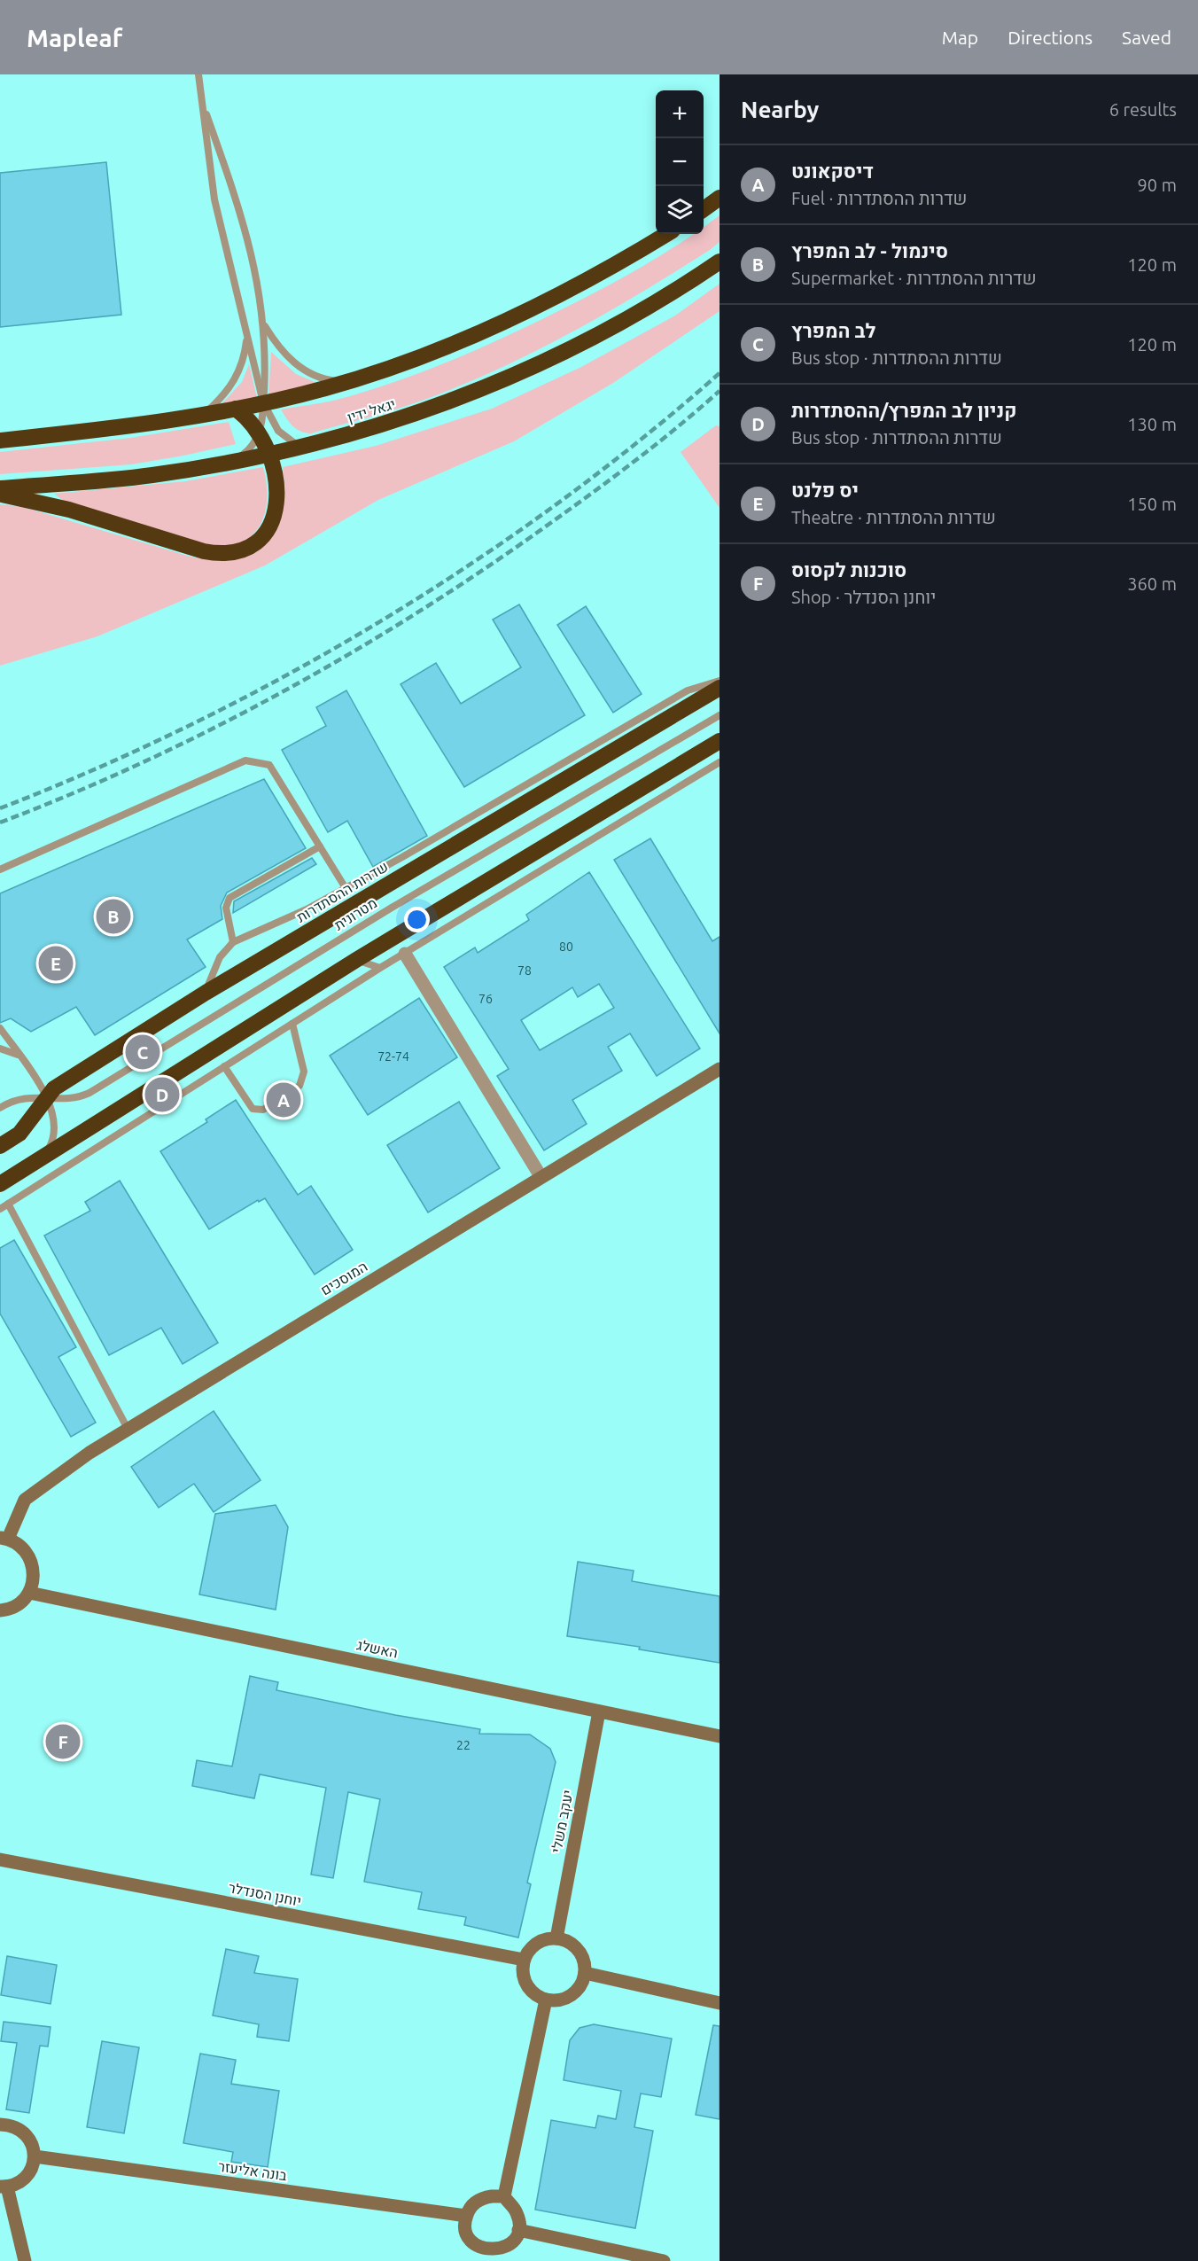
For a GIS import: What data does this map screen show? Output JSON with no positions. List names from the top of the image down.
{
  "streets": {
    "highway": ["יגאל ידין", "שדרות ההסתדרות"],
    "street": [
      "המוסכים",
      "האשלג",
      "יעקב משלי",
      "יוחנן הסנדלר",
      "בונה אליעזר"
    ],
    "lane": ["מטרונית"]
  },
  "crossings": [
    ["שדרות ההסתדרות", "מטרונית"],
    ["האשלג", "יעקב משלי"],
    ["יעקב משלי", "יוחנן הסנדלר"]
  ],
  "house_numbers": [
    "80",
    "78",
    "76",
    "72-74",
    "22"
  ],
  "page": {
    "header": "Mapleaf",
    "nav": ["Map", "Directions", "Saved"],
    "heading": ["Nearby", "6 results"],
    "map_buttons": ["+", "−"],
    "list": [
      {
        "mark": "A",
        "name": "דיסקאונט",
        "note": "Fuel · שדרות ההסתדרות",
        "value": "90 m"
      },
      {
        "mark": "B",
        "name": "סינמול - לב המפרץ",
        "note": "Supermarket · שדרות ההסתדרות",
        "value": "120 m"
      },
      {
        "mark": "C",
        "name": "לב המפרץ",
        "note": "Bus stop · שדרות ההסתדרות",
        "value": "120 m"
      },
      {
        "mark": "D",
        "name": "קניון לב המפרץ/ההסתדרות",
        "note": "Bus stop · שדרות ההסתדרות",
        "value": "130 m"
      },
      {
        "mark": "E",
        "name": "יס פלנט",
        "note": "Theatre · שדרות ההסתדרות",
        "value": "150 m"
      },
      {
        "mark": "F",
        "name": "סוכנות לקסוס",
        "note": "Shop · יוחנן הסנדלר",
        "value": "360 m"
      }
    ],
    "pins": [
      "B",
      "E",
      "C",
      "D",
      "A",
      "F"
    ]
  }
}
